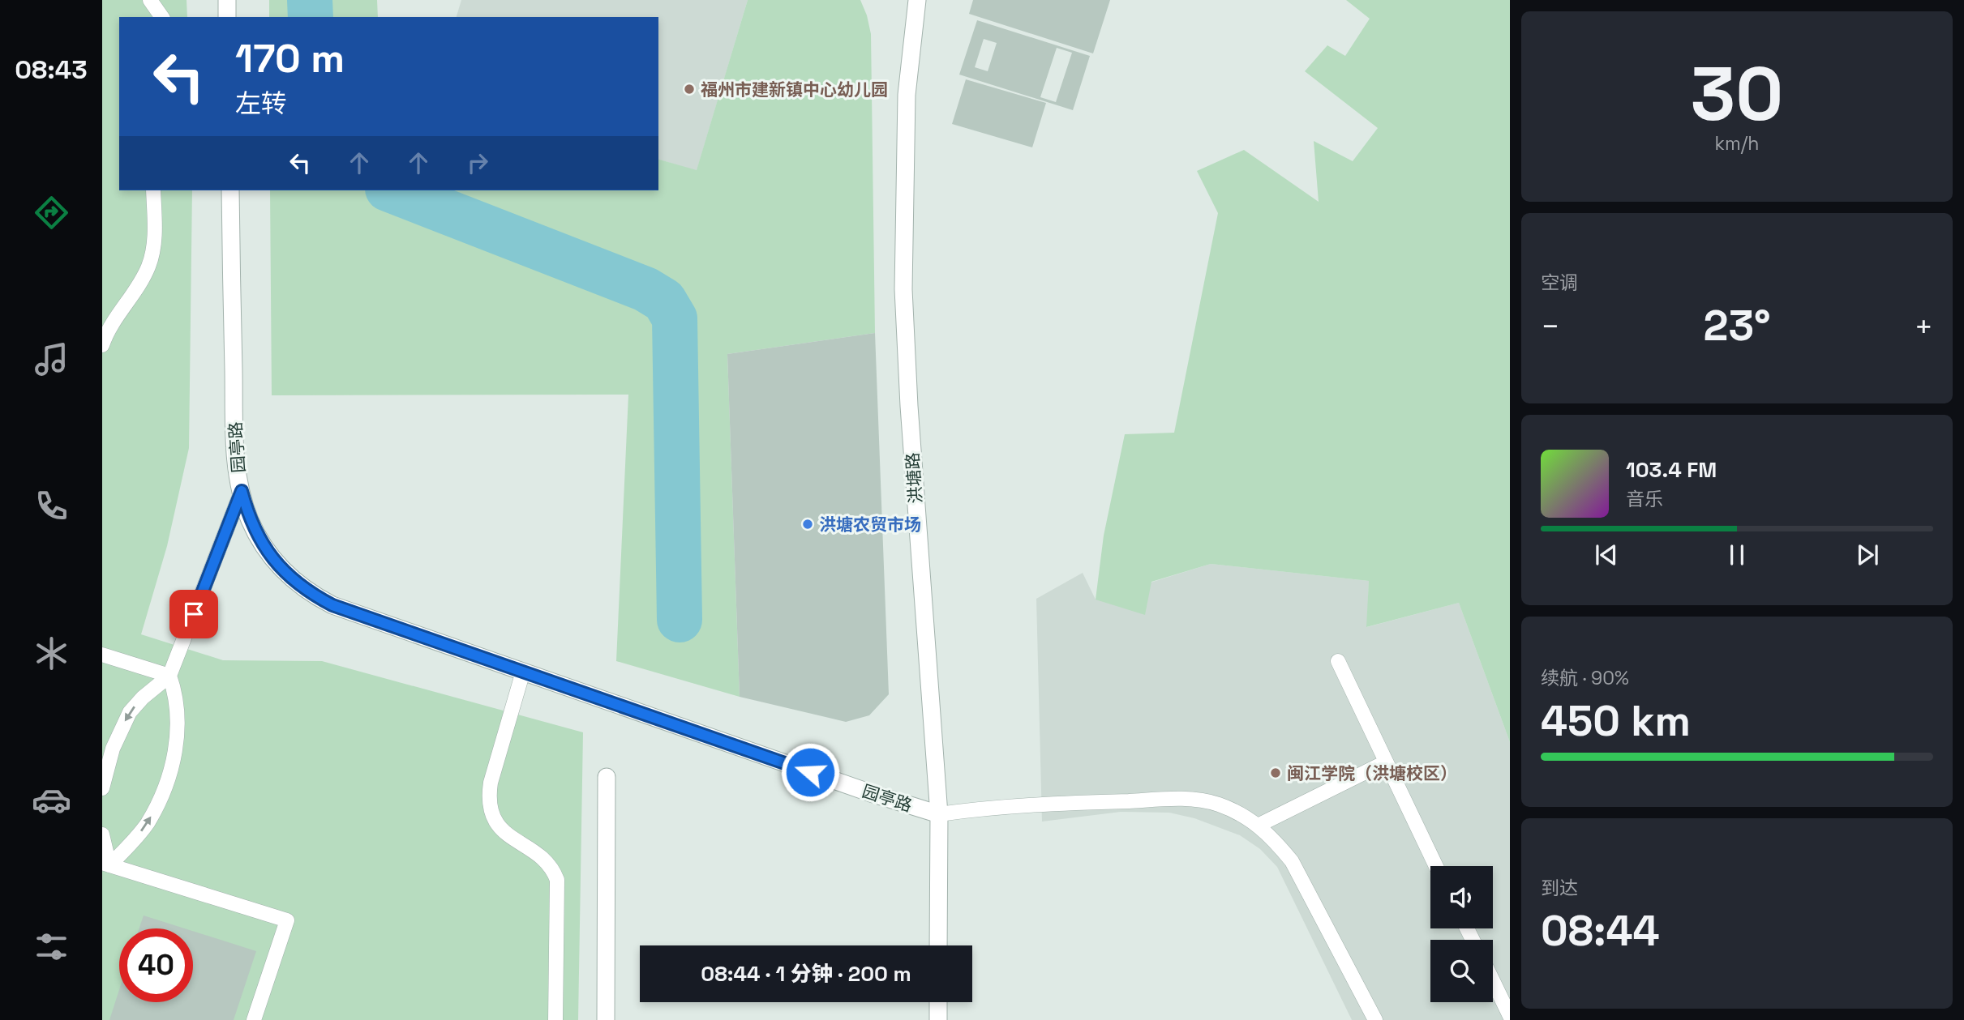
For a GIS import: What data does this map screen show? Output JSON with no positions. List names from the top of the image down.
{
  "streets": {
    "street": ["园亭路", "洪塘路"]
  },
  "crossings": [
    ["园亭路", "洪塘路"]
  ],
  "places": ["福州市建新镇中心幼儿园", "洪塘农贸市场", "闽江学院（洪塘校区）"],
  "page": {
    "tabs": "08:43",
    "tile": [
      ["30", "km/h"],
      "空调",
      ["续航 · 90%", "450 km"],
      ["到达", "08:44"]
    ],
    "turn": ["170 m", "左转"],
    "heat": ["−", "23°", "+"],
    "song": ["103.4 FM", "音乐"],
    "limit": "40",
    "trip": "08:44 · 1 分钟 · 200 m"
  }
}
